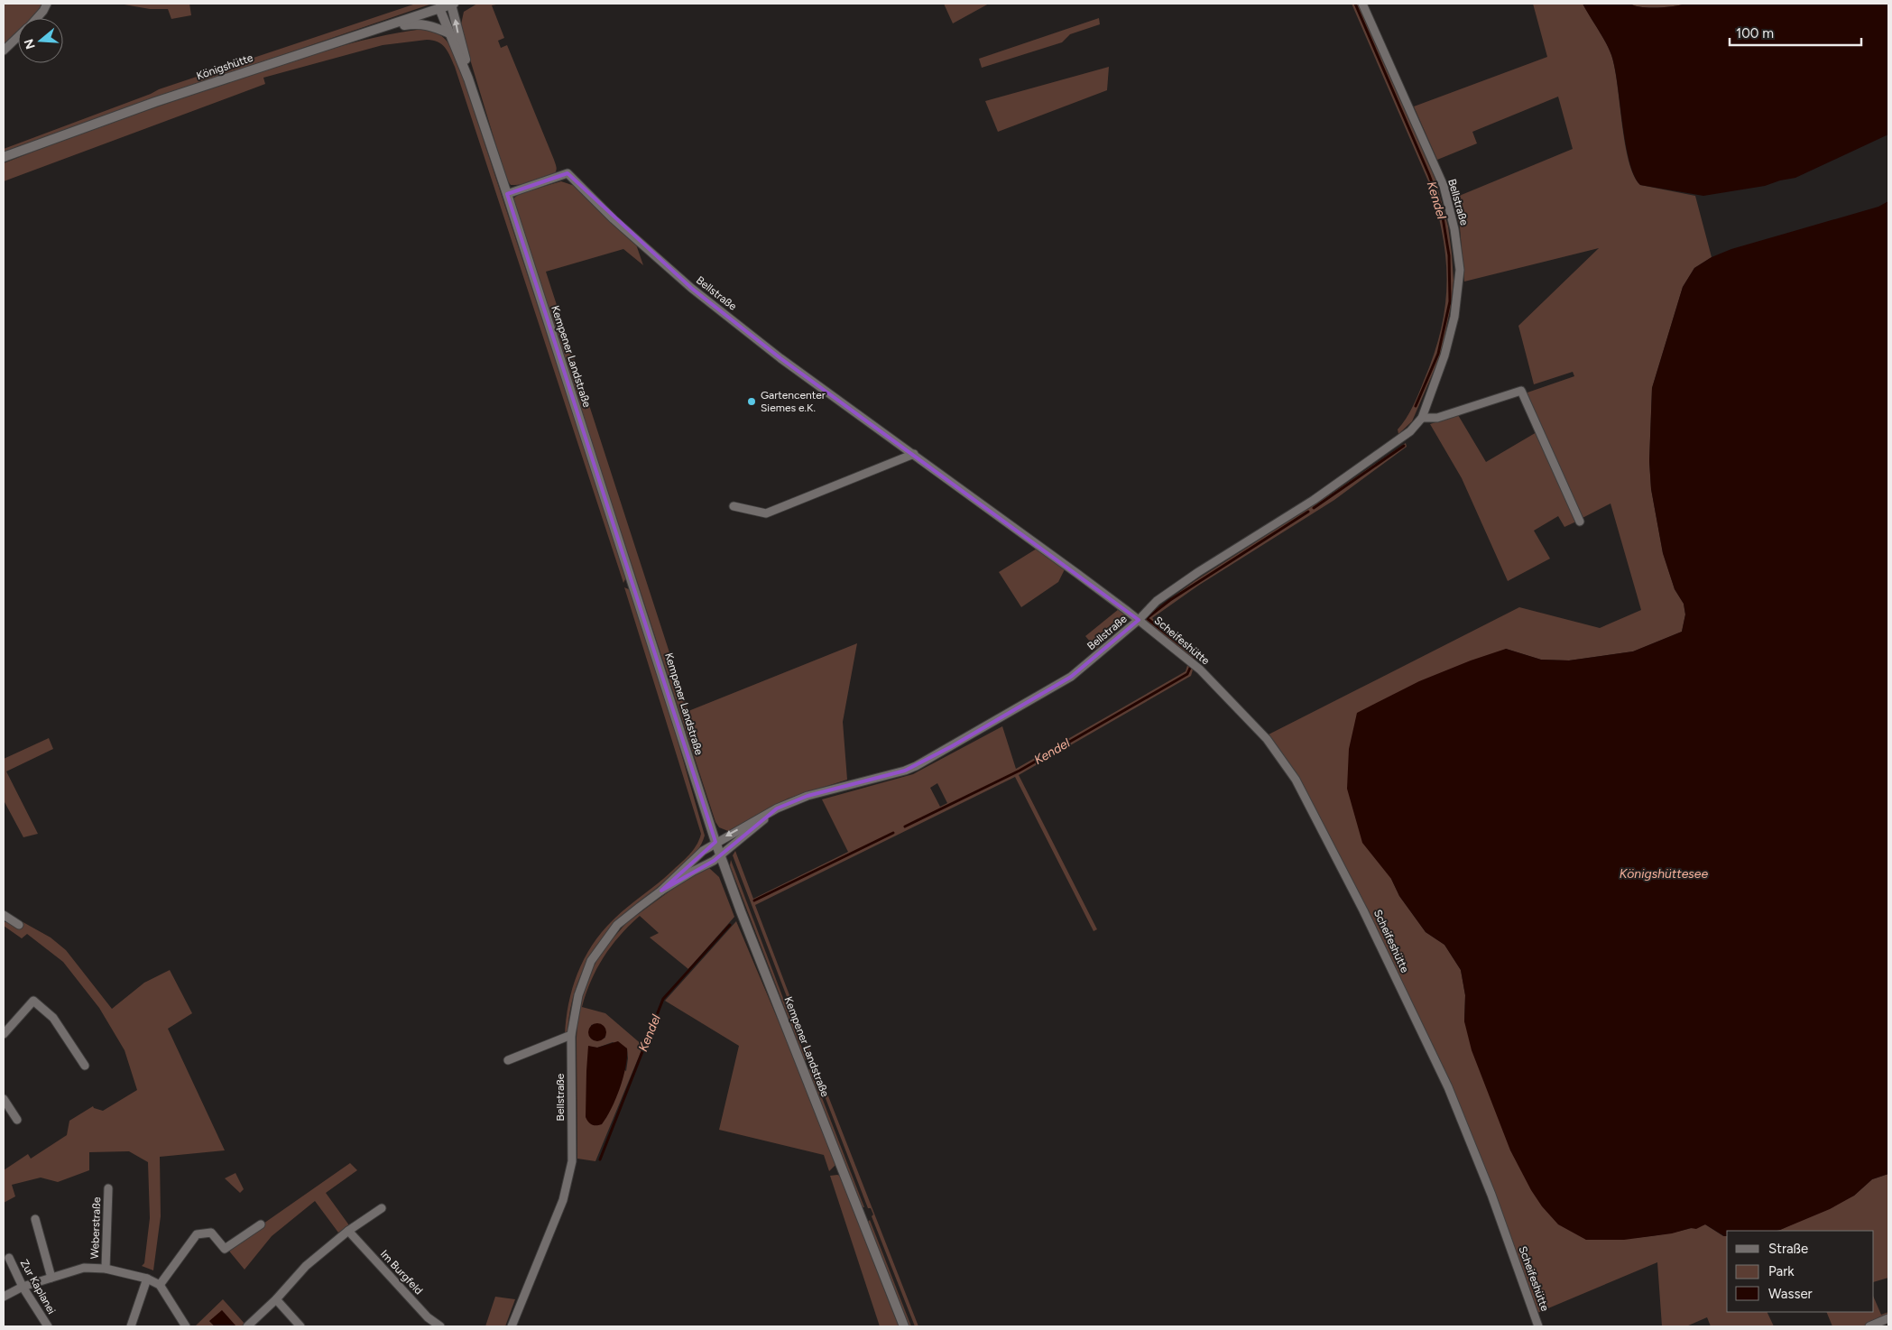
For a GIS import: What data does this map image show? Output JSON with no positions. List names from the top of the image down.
{
  "streets": {
    "street": [
      "Königshütte",
      "Bellstraße",
      "Kempener Landstraße",
      "Scheifeshütte",
      "Weberstraße",
      "Im Burgfeld",
      "Zur Kaplanei"
    ]
  },
  "crossings": [
    ["Königshütte", "Kempener Landstraße"],
    ["Bellstraße", "Kempener Landstraße"],
    ["Bellstraße", "Scheifeshütte"],
    ["Weberstraße", "Zur Kaplanei"]
  ],
  "water": ["Kendel", "Königshüttesee"],
  "places": ["Gartencenter Siemes e.K."],
  "legend": ["Straße", "Park", "Wasser"],
  "scale_bar": "100 m",
  "north": "left"
}
